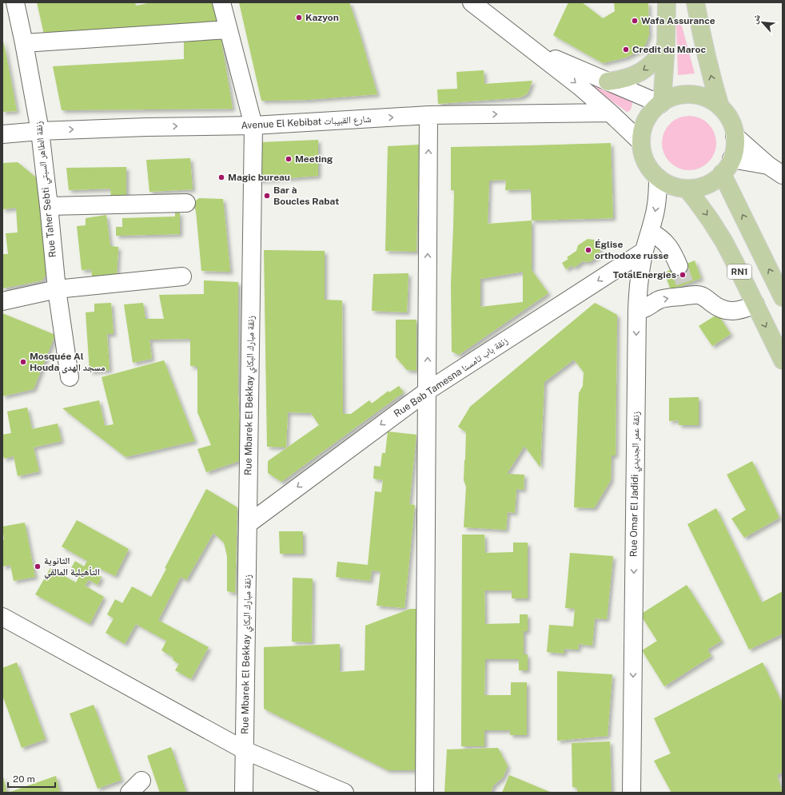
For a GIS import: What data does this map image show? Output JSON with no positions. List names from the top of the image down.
{
  "streets": {
    "main road": ["RN1"],
    "street": [
      "Avenue El Kebibat شارع القبيبات",
      "Rue Taher Sebti زنقة الطاهر السبتي",
      "Rue Bab Tamesna زنقة باب تامسنا",
      "Rue Mbarek El Bekkay زنقة مبارك البكاي",
      "Rue Omar El Jadidi زنقة عمر الجديدي"
    ]
  },
  "crossings": [
    ["Avenue El Kebibat شارع القبيبات", "Rue Taher Sebti زنقة الطاهر السبتي"],
    ["Avenue El Kebibat شارع القبيبات", "Rue Mbarek El Bekkay زنقة مبارك البكاي"],
    ["RN1", "Rue Omar El Jadidi زنقة عمر الجديدي"],
    ["Rue Bab Tamesna زنقة باب تامسنا", "Rue Mbarek El Bekkay زنقة مبارك البكاي"],
    ["Rue Bab Tamesna زنقة باب تامسنا", "Rue Omar El Jadidi زنقة عمر الجديدي"]
  ],
  "one_way": ["Rue Bab Tamesna زنقة باب تامسنا", "Rue Omar El Jadidi زنقة عمر الجديدي"],
  "places": [
    "Kazyon",
    "Wafa Assurance",
    "Credit du Maroc",
    "Meeting",
    "Magic bureau",
    "Bar à Boucles Rabat",
    "Église orthodoxe russe",
    "TotalEnergies",
    "Mosquée Al Houda مسجد الهدى",
    "الثانوية التأهيلية المالقي"
  ],
  "scale_bar": "20 m",
  "north": "top left"
}
